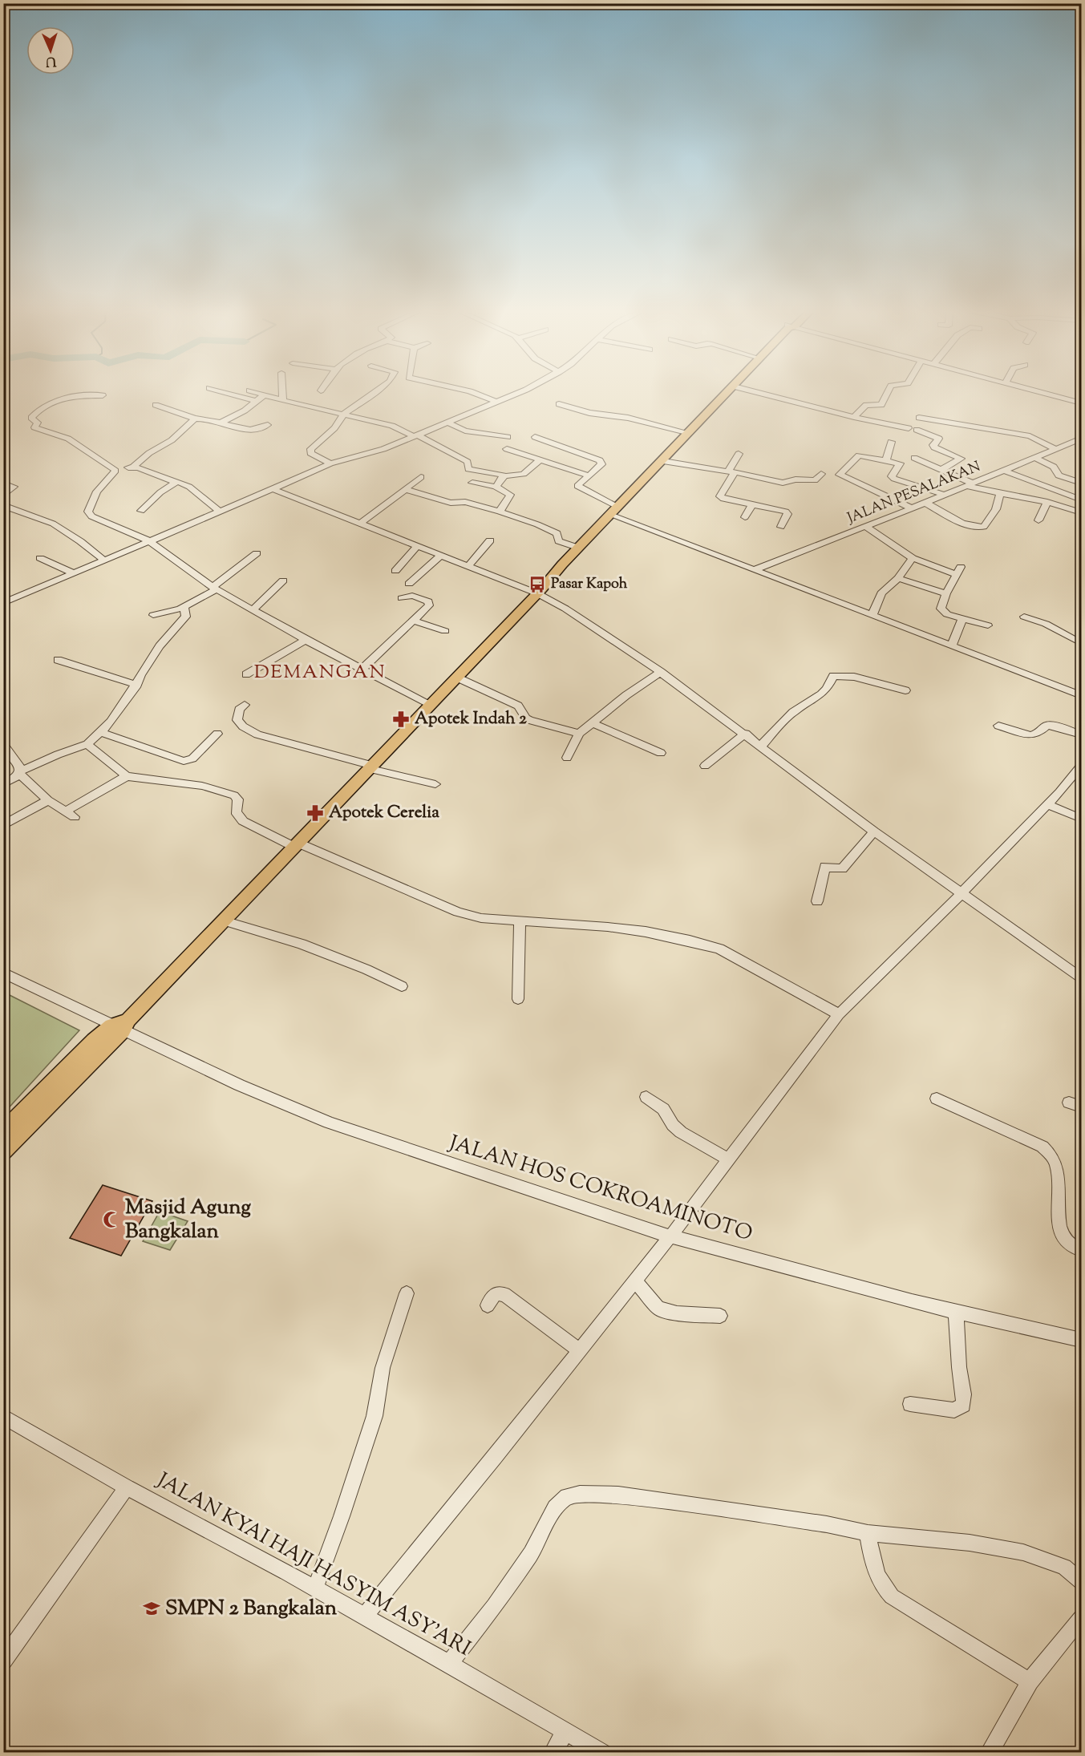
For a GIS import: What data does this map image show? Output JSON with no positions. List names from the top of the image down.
{
  "streets": {
    "street": ["JALAN PESALAKAN", "JALAN HOS COKROAMINOTO", "JALAN KYAI HAJI HASYIM ASY'ARI"]
  },
  "districts": ["DEMANGAN"],
  "places": {
    "bus stop": ["Pasar Kapoh"],
    "pharmacy": ["Apotek Indah 2", "Apotek Cerelia"],
    "mosque": ["Masjid Agung Bangkalan"],
    "school or university": ["SMPN 2 Bangkalan"]
  },
  "north": "bottom"
}
